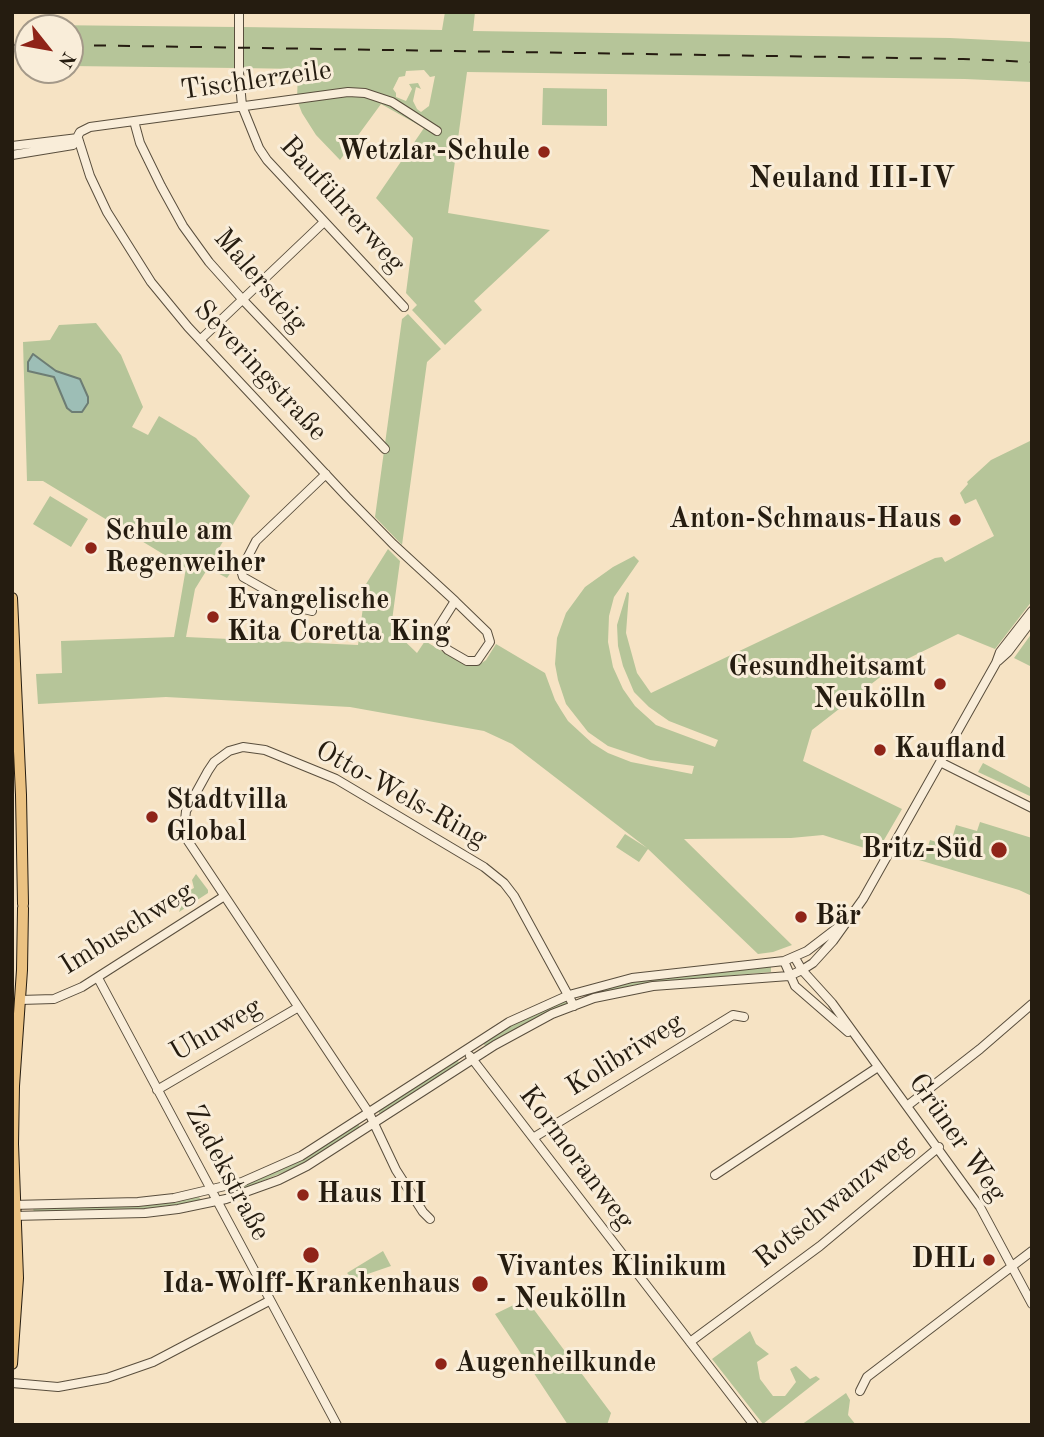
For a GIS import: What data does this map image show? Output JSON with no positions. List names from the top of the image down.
{
  "streets": {
    "street": [
      "Tischlerzeile",
      "Bauführerweg",
      "Malersteig",
      "Severingstraße",
      "Otto-Wels-Ring",
      "Imbuschweg",
      "Uhuweg",
      "Kolibriweg",
      "Grüner Weg",
      "Kormoranweg",
      "Zadekstraße",
      "Rotschwanzweg"
    ]
  },
  "crossings": [
    ["Tischlerzeile", "Bauführerweg"],
    ["Tischlerzeile", "Malersteig"],
    ["Tischlerzeile", "Severingstraße"],
    ["Otto-Wels-Ring", "Imbuschweg"],
    ["Otto-Wels-Ring", "Uhuweg"],
    ["Imbuschweg", "Zadekstraße"],
    ["Uhuweg", "Zadekstraße"],
    ["Kolibriweg", "Kormoranweg"],
    ["Grüner Weg", "Rotschwanzweg"],
    ["Kormoranweg", "Rotschwanzweg"]
  ],
  "districts": ["Neuland III-IV"],
  "places": [
    "Wetzlar-Schule",
    "Anton-Schmaus-Haus",
    "Schule am Regenweiher",
    "Evangelische Kita Coretta King",
    "Gesundheitsamt Neukölln",
    "Kaufland",
    "Stadtvilla Global",
    "Britz-Süd",
    "Bär",
    "Haus III",
    "Ida-Wolff-Krankenhaus",
    "DHL",
    "Vivantes Klinikum - Neukölln",
    "Augenheilkunde"
  ],
  "north": "bottom right"
}
